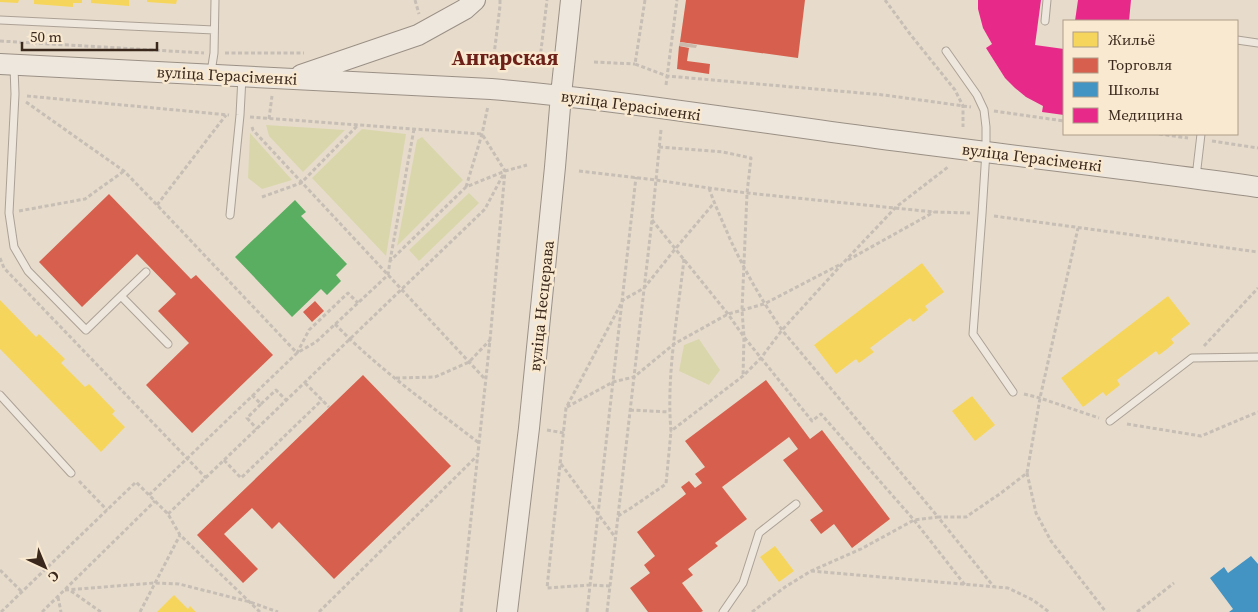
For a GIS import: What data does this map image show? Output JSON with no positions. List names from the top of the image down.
{
  "streets": {
    "street": ["вуліца Герасіменкі", "вуліца Несцерава"]
  },
  "crossings": [
    ["вуліца Герасіменкі", "вуліца Несцерава"]
  ],
  "districts": ["Ангарская"],
  "legend": [
    "Жильё",
    "Торговля",
    "Школы",
    "Медицина"
  ],
  "scale_bar": "50 m",
  "north": "bottom right"
}
